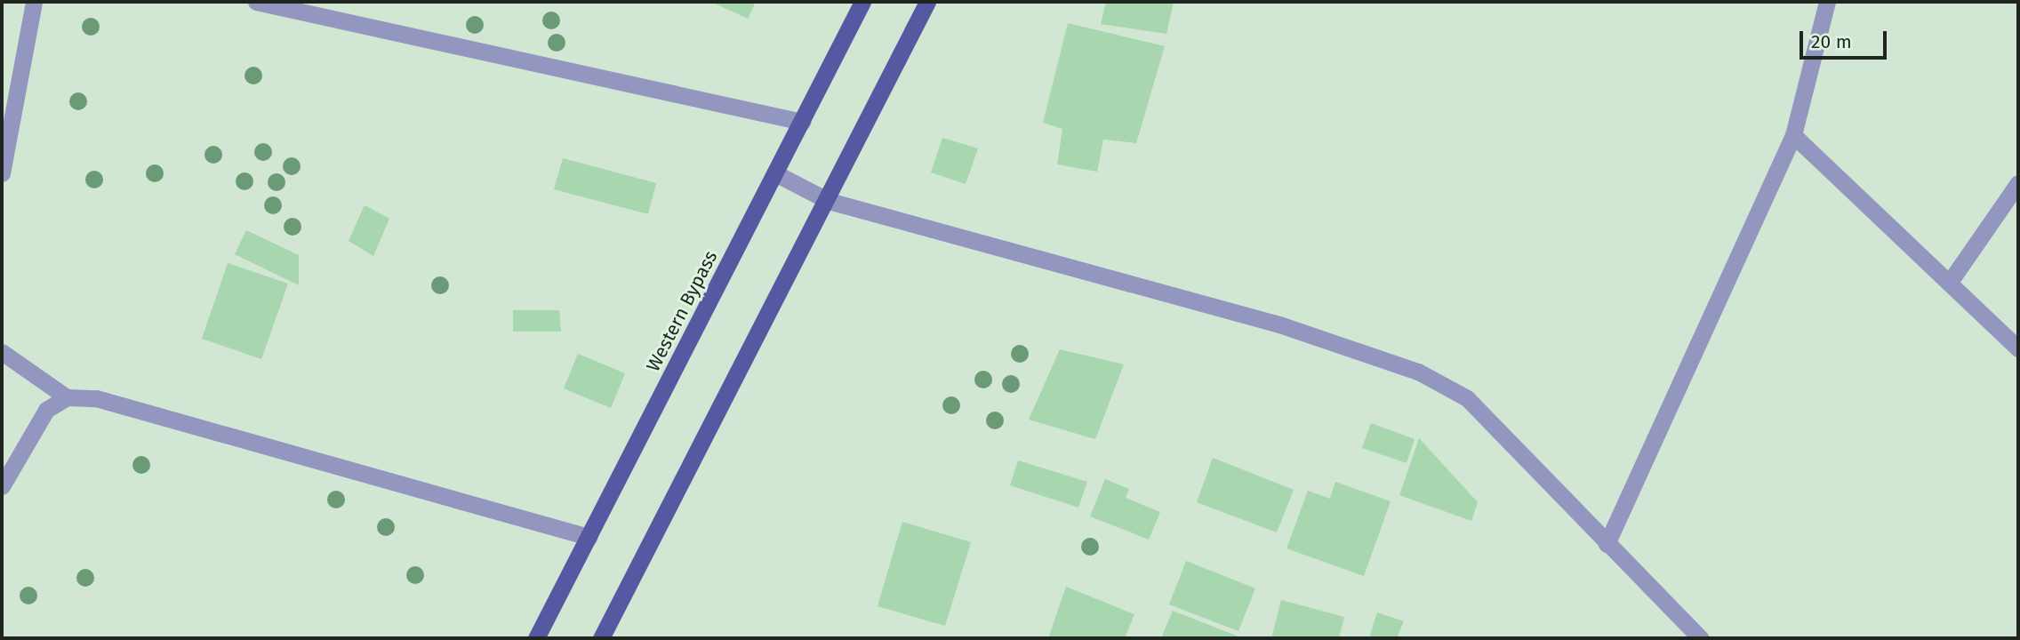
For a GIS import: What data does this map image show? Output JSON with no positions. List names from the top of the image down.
{
  "streets": {
    "main road": ["Western Bypass"]
  },
  "scale_bar": "20 m"
}
